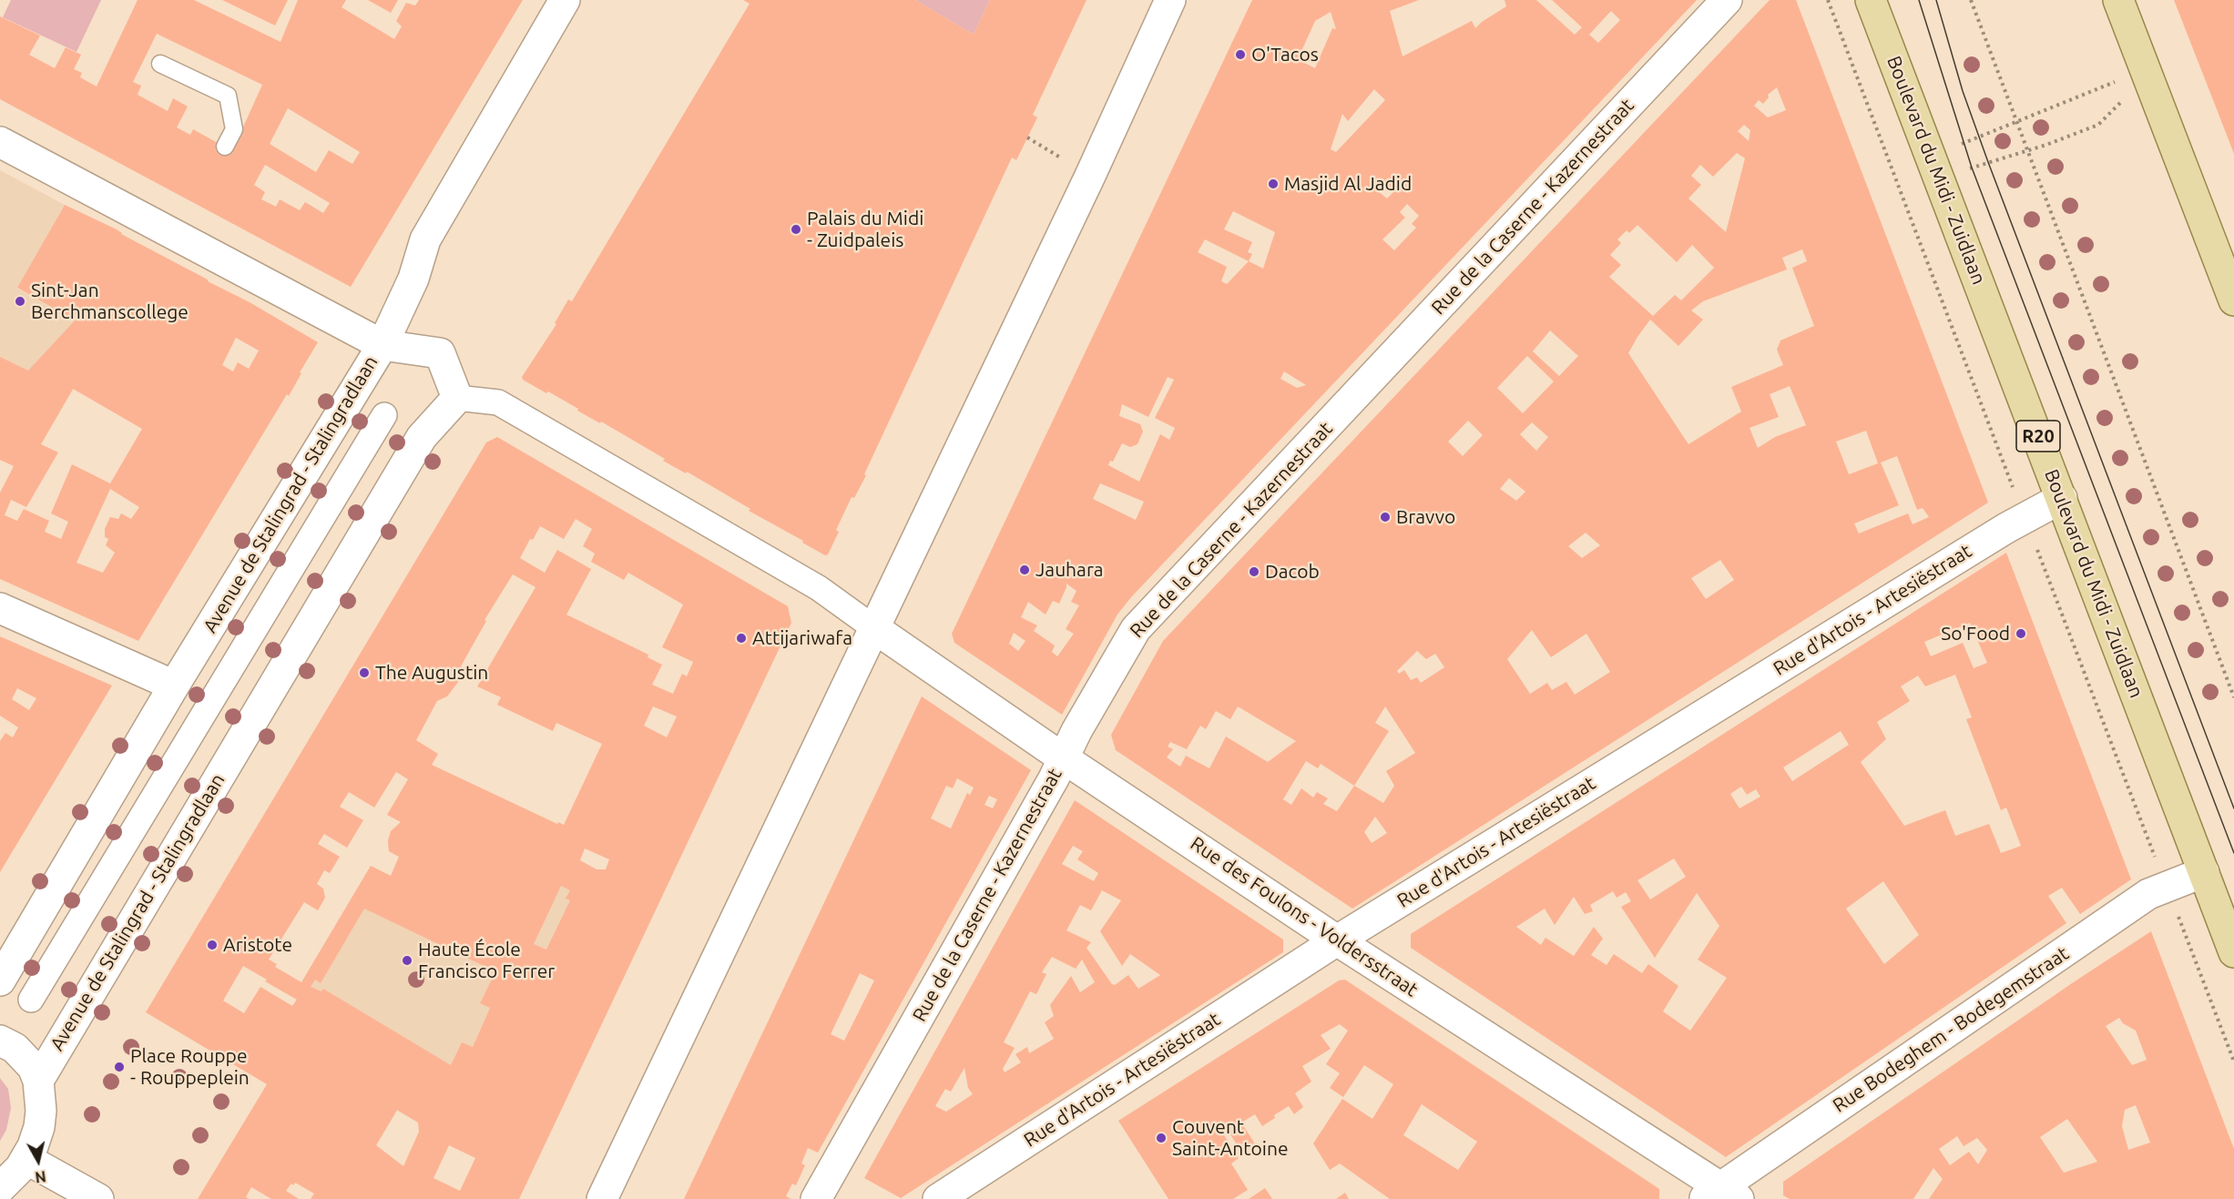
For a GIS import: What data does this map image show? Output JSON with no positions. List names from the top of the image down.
{
  "streets": {
    "main road": ["Boulevard du Midi - Zuidlaan", "R20"],
    "street": [
      "Rue de la Caserne - Kazernestraat",
      "Avenue de Stalingrad - Stalingradlaan",
      "Rue d'Artois - Artesiëstraat",
      "Rue des Foulons - Voldersstraat",
      "Rue Bodeghem - Bodegemstraat"
    ]
  },
  "crossings": [
    ["Boulevard du Midi - Zuidlaan", "Rue d'Artois - Artesiëstraat"],
    ["Boulevard du Midi - Zuidlaan", "Rue Bodeghem - Bodegemstraat"],
    ["Rue de la Caserne - Kazernestraat", "Rue des Foulons - Voldersstraat"],
    ["Rue d'Artois - Artesiëstraat", "Rue des Foulons - Voldersstraat"],
    ["Rue des Foulons - Voldersstraat", "Rue Bodeghem - Bodegemstraat"]
  ],
  "places": [
    "O'Tacos",
    "Masjid Al Jadid",
    "Palais du Midi - Zuidpaleis",
    "Sint-Jan Berchmanscollege",
    "Bravvo",
    "Jauhara",
    "Dacob",
    "So'Food",
    "Attijariwafa",
    "The Augustin",
    "Aristote",
    "Haute École Francisco Ferrer",
    "Place Rouppe - Rouppeplein",
    "Couvent Saint-Antoine"
  ],
  "north": "bottom"
}
